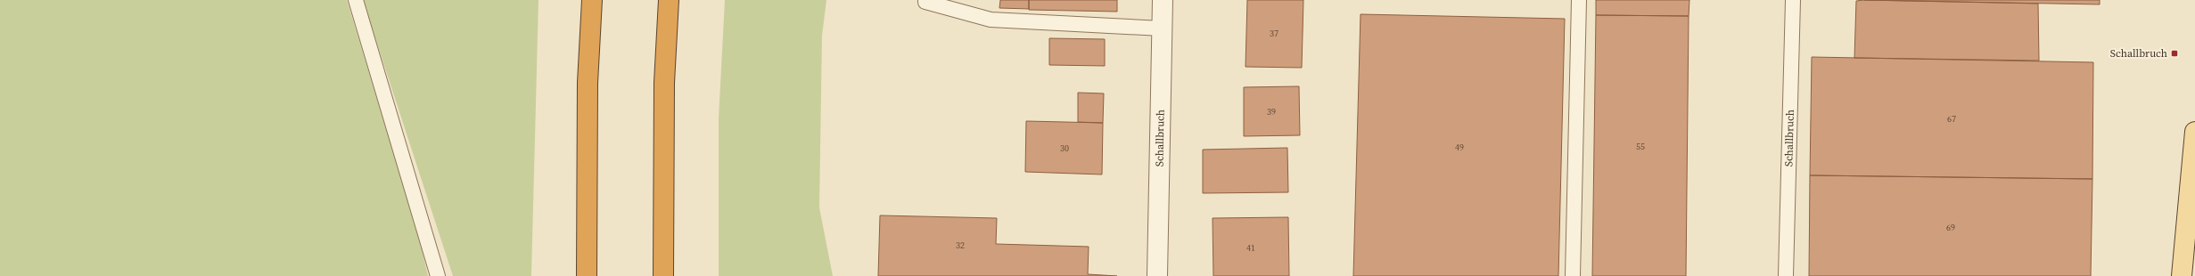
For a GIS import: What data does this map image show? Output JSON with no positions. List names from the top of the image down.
{
  "streets": {
    "street": ["Schallbruch"]
  },
  "places": {
    "transit": ["Schallbruch"]
  },
  "house_numbers": [
    "37",
    "39",
    "67",
    "55",
    "49",
    "30",
    "69",
    "32",
    "41"
  ]
}
